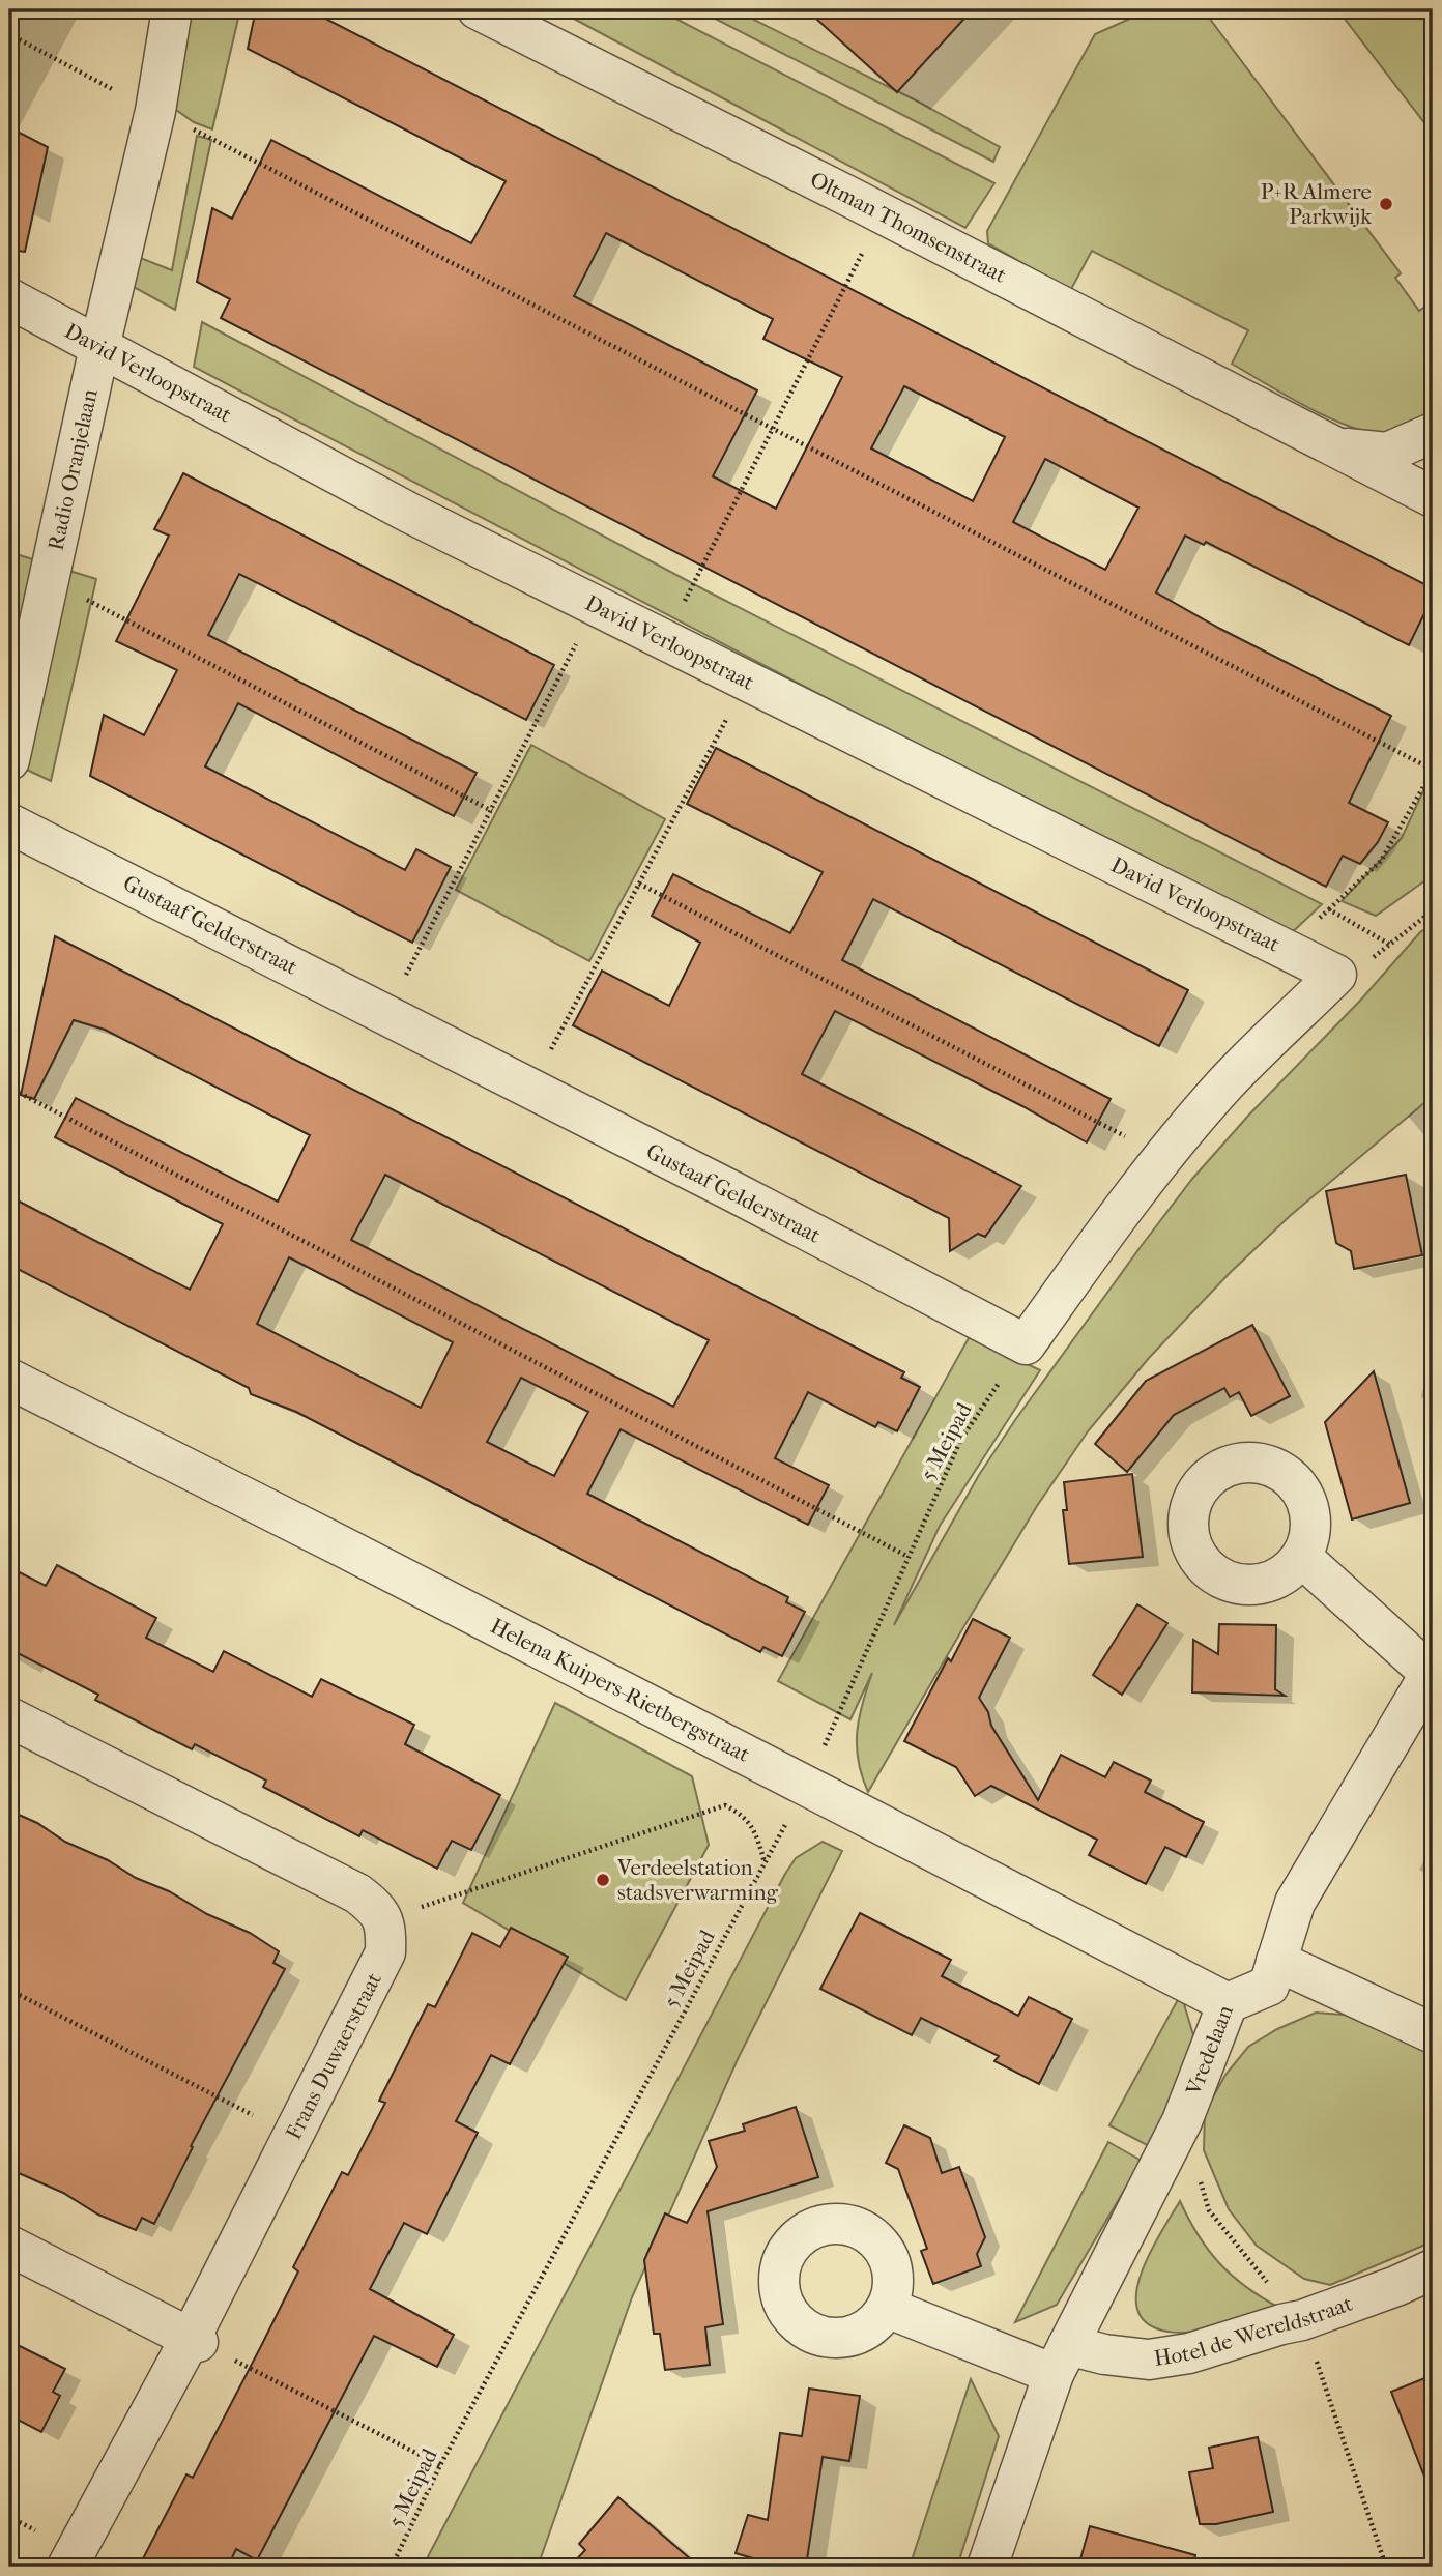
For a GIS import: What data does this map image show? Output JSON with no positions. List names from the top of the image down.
{
  "streets": {
    "street": [
      "Oltman Thomsenstraat",
      "David Verloopstraat",
      "Radio Oranjelaan",
      "Gustaaf Gelderstraat",
      "Helena Kuipers-Rietbergstraat",
      "Vredelaan",
      "Frans Duwaerstraat",
      "Hotel de Wereldstraat"
    ],
    "path": ["5 Meipad"]
  },
  "crossings": [
    ["David Verloopstraat", "Radio Oranjelaan"],
    ["Gustaaf Gelderstraat", "5 Meipad"],
    ["5 Meipad", "Helena Kuipers-Rietbergstraat"],
    ["Helena Kuipers-Rietbergstraat", "Vredelaan"],
    ["Vredelaan", "Hotel de Wereldstraat"]
  ],
  "places": ["P+R Almere Parkwijk", "Verdeelstation stadsverwarming"]
}
